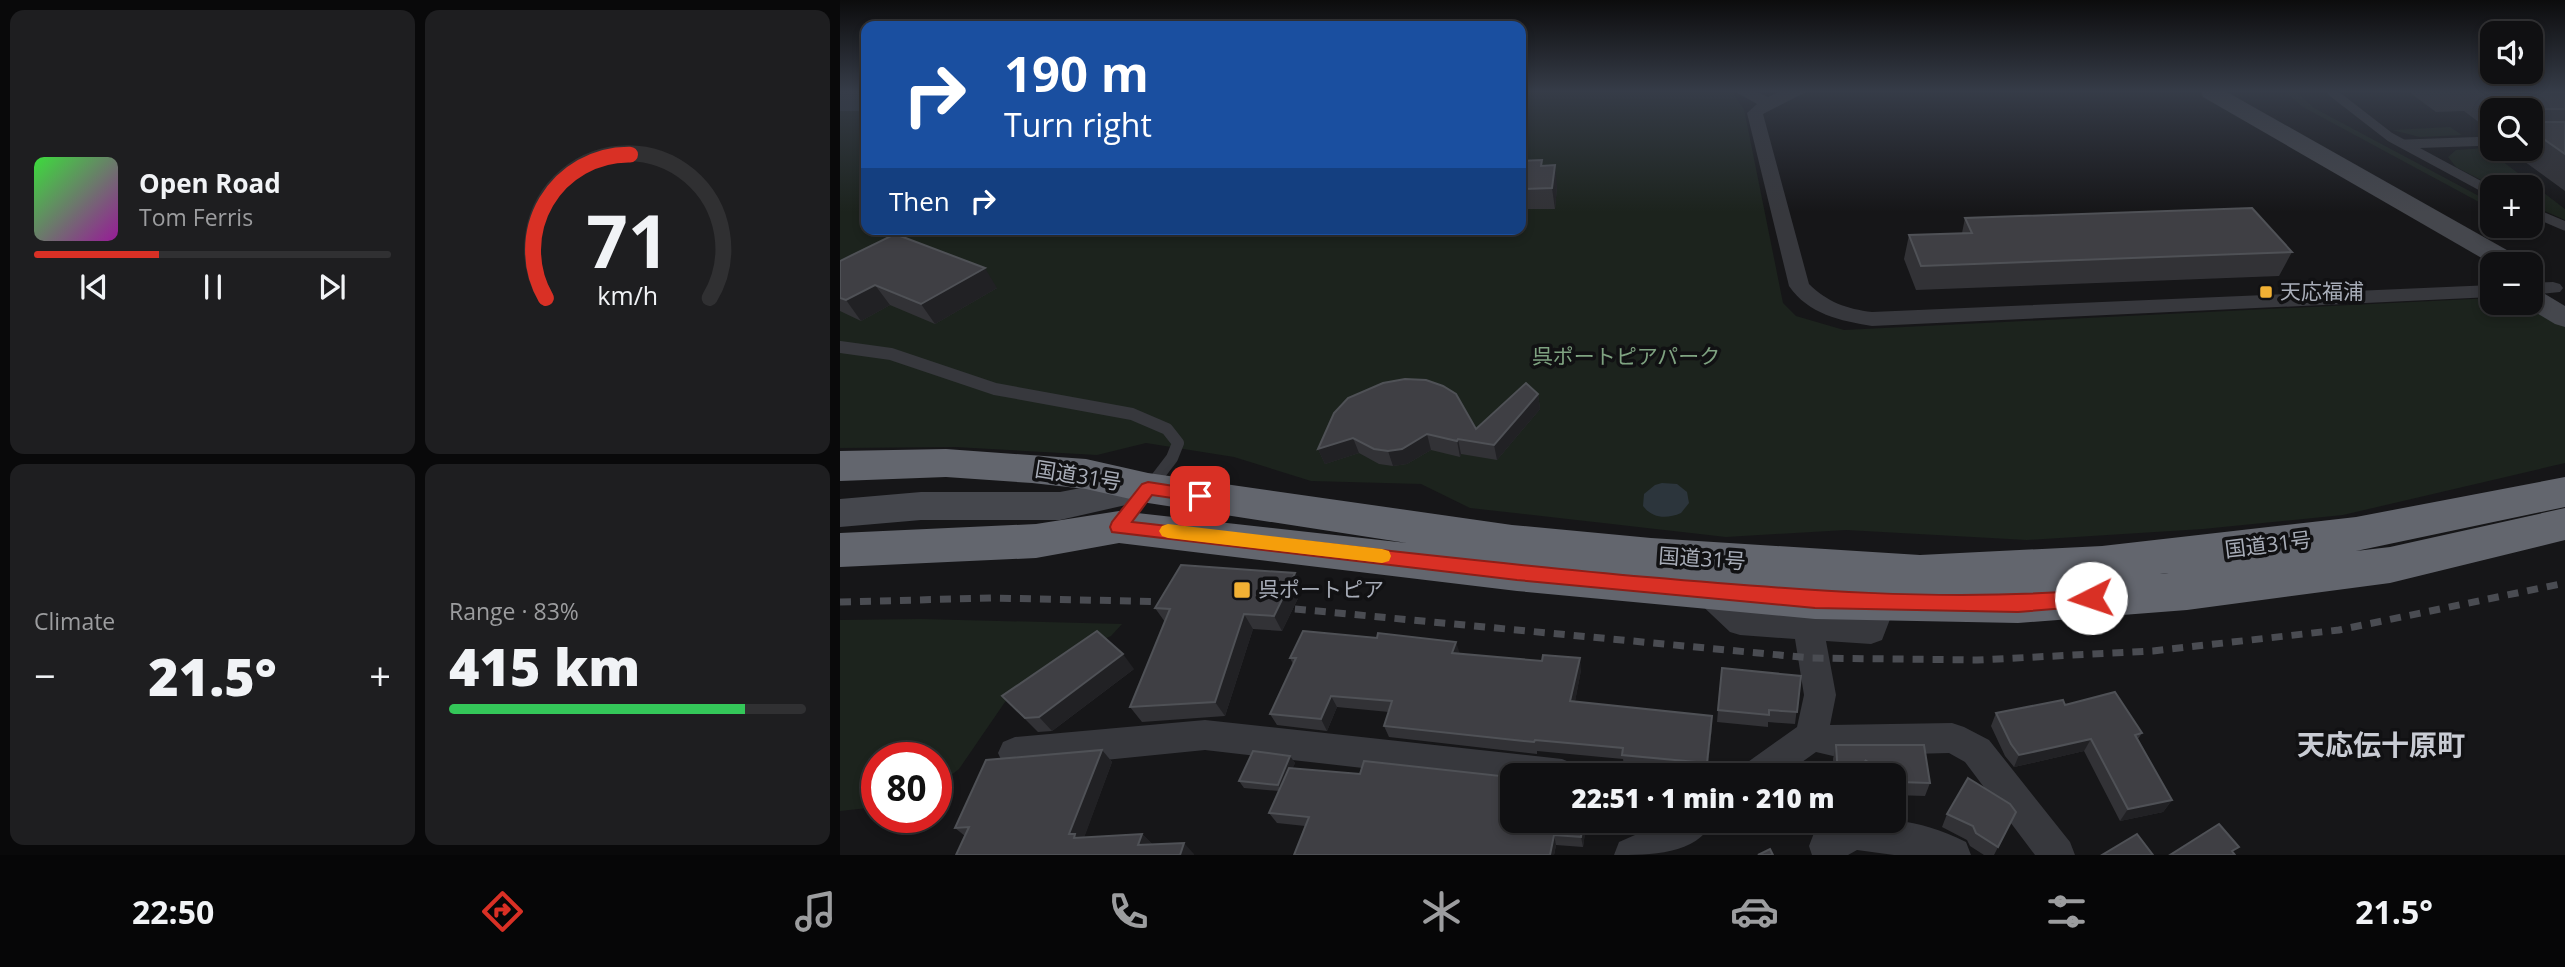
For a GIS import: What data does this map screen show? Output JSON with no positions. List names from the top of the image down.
{
  "streets": {
    "highway": ["国道31号"]
  },
  "districts": ["天応伝十原町"],
  "parks": ["呉ポートピアパーク"],
  "places": {
    "transit": ["天応福浦", "呉ポートピア"]
  },
  "page": {
    "map_buttons": ["+", "−"],
    "turn": ["190 m", "Turn right"],
    "song": ["Open Road", "Tom Ferris"],
    "then": "Then",
    "tile": [
      "Climate",
      ["Range · 83%", "415 km"]
    ],
    "heat": ["−", "21.5°", "+"],
    "limit": "80",
    "trip": "22:51 · 1 min · 210 m",
    "tabs": ["22:50", "21.5°"],
    "gauge": ["71", "km/h"]
  }
}
